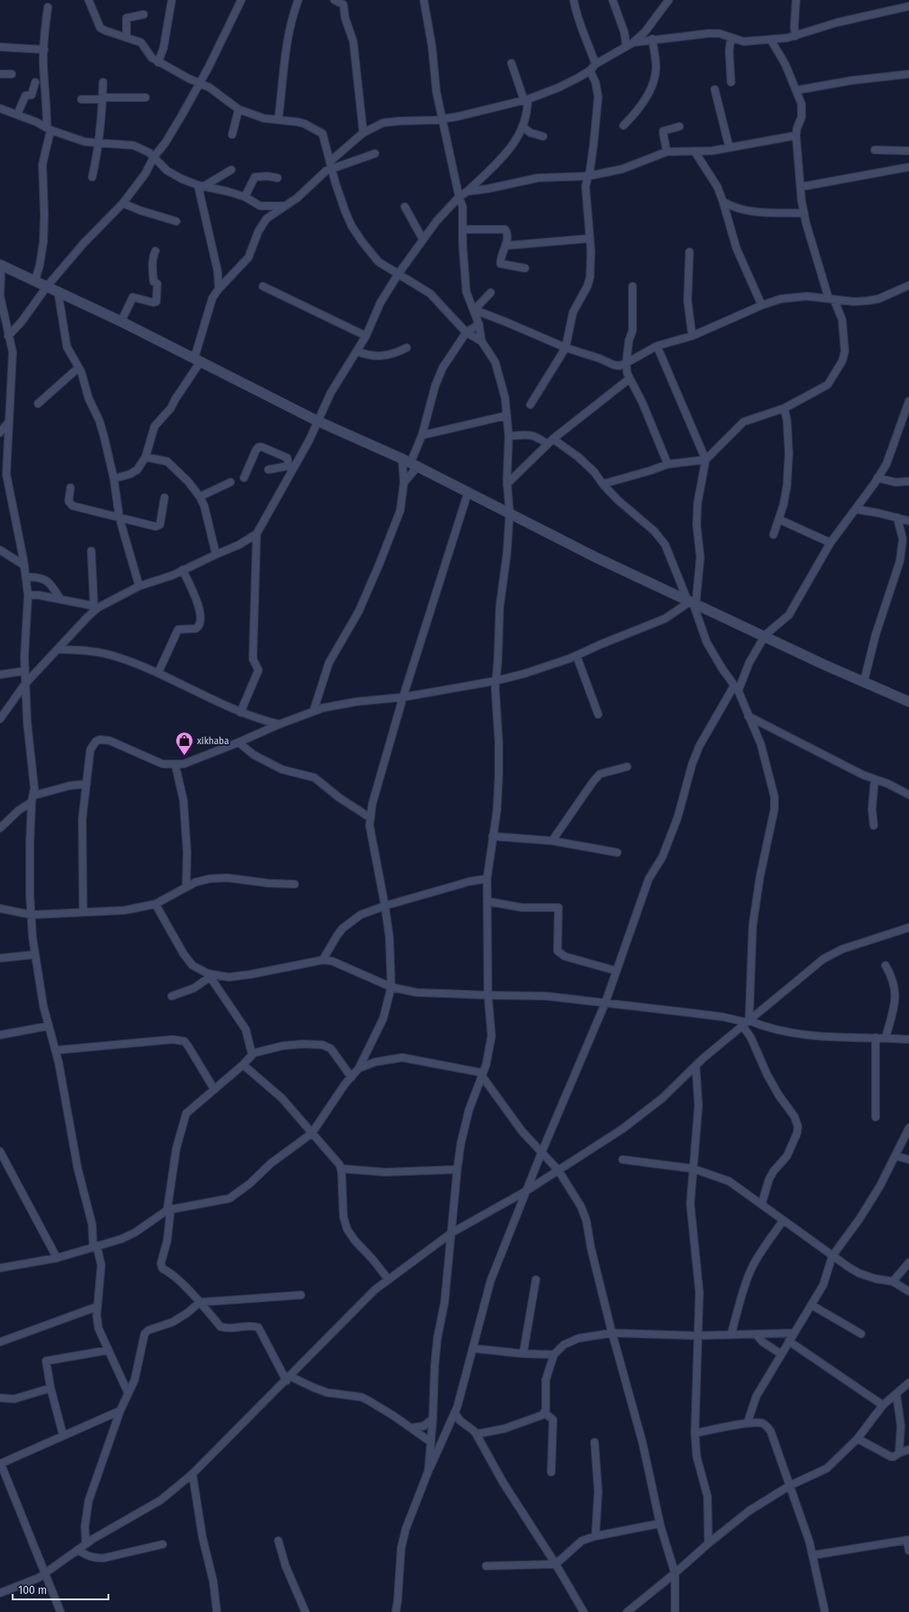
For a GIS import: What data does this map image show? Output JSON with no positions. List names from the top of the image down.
{
  "places": {
    "shop": ["xikhaba"]
  },
  "scale_bar": "100 m"
}
